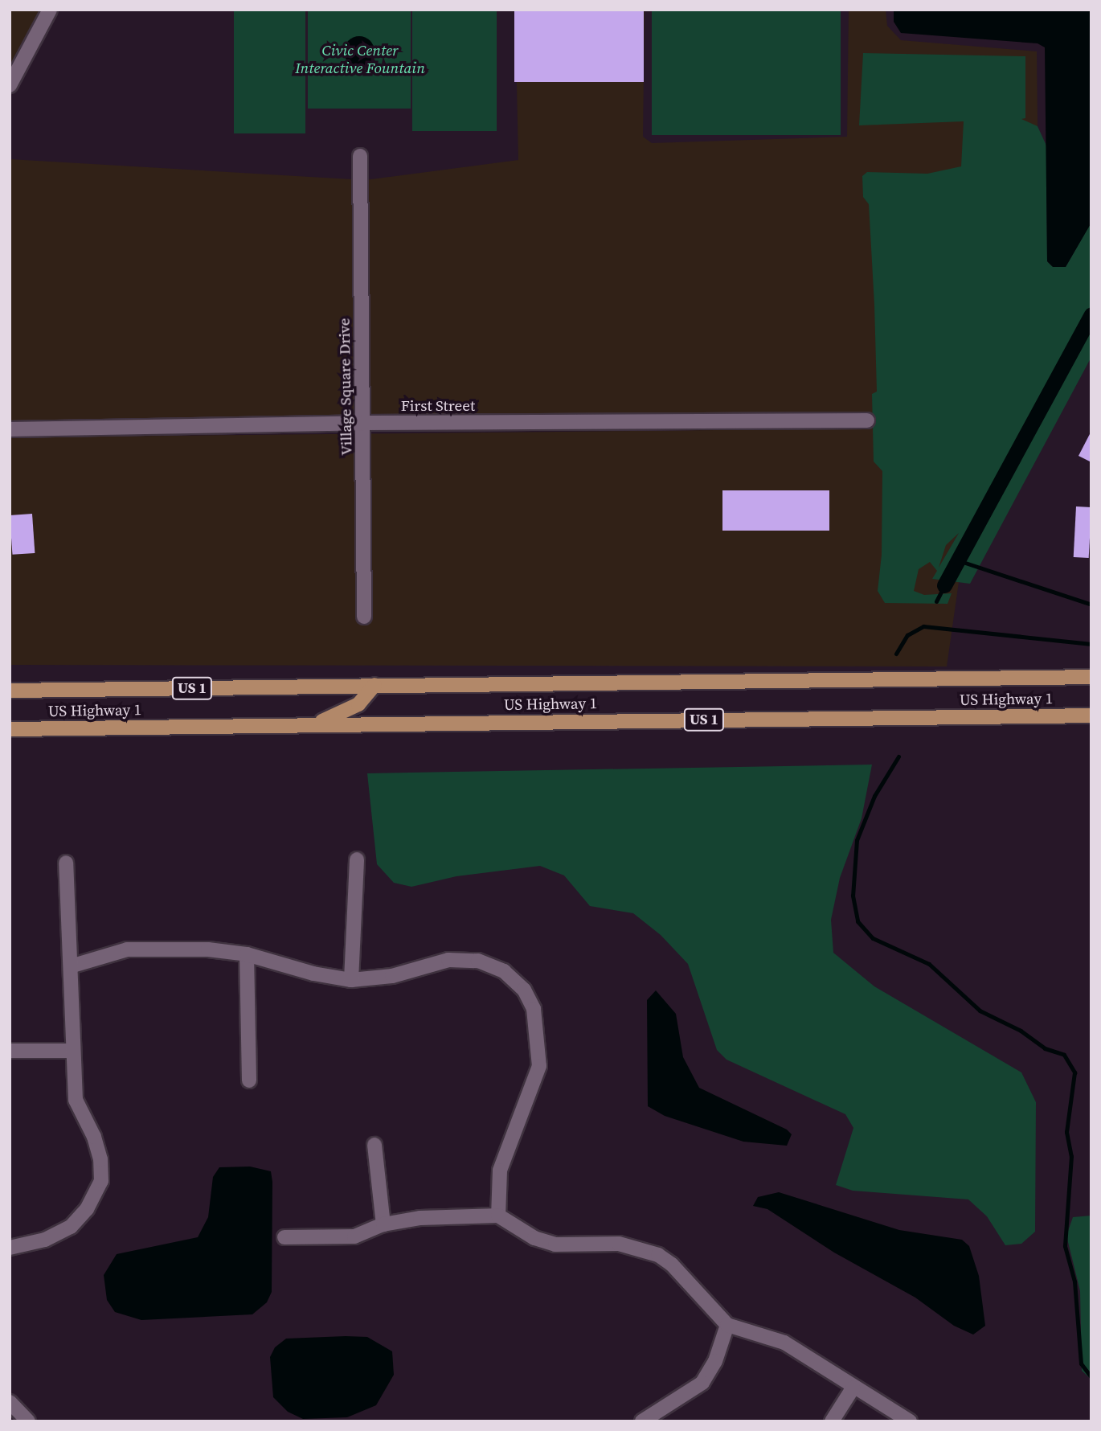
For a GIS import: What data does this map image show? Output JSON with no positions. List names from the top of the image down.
{
  "streets": {
    "main road": ["US 1", "US Highway 1"],
    "street": ["Village Square Drive", "First Street"]
  },
  "crossings": [
    ["Village Square Drive", "First Street"]
  ],
  "parks": ["Civic Center Interactive Fountain"]
}
